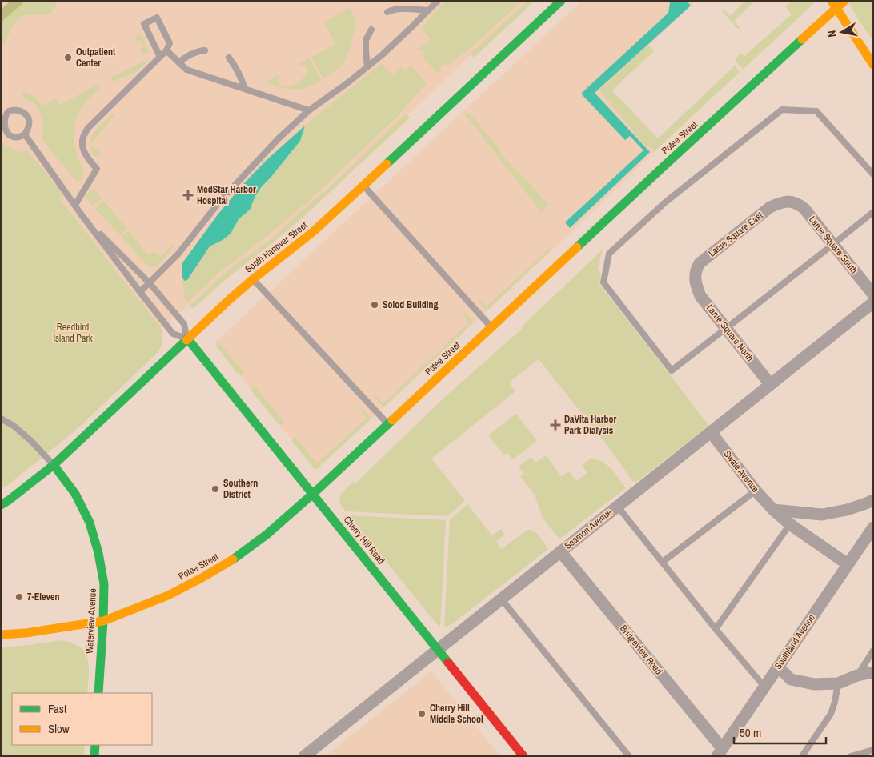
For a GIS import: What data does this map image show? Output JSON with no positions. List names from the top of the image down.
{
  "streets": {
    "main road": [
      "Potee Street",
      "South Hanover Street",
      "Cherry Hill Road",
      "Waterview Avenue"
    ],
    "street": [
      "Larue Square East",
      "Larue Square South",
      "Larue Square North",
      "Swale Avenue",
      "Seamon Avenue",
      "Southland Avenue",
      "Bridgeview Road"
    ]
  },
  "crossings": [
    ["Potee Street", "Cherry Hill Road"],
    ["Potee Street", "Waterview Avenue"],
    ["Larue Square East", "Larue Square South"],
    ["Larue Square East", "Larue Square North"],
    ["Larue Square South", "Seamon Avenue"],
    ["South Hanover Street", "Cherry Hill Road"],
    ["South Hanover Street", "Waterview Avenue"],
    ["Larue Square North", "Seamon Avenue"],
    ["Swale Avenue", "Seamon Avenue"],
    ["Swale Avenue", "Southland Avenue"],
    ["Seamon Avenue", "Cherry Hill Road"],
    ["Seamon Avenue", "Bridgeview Road"],
    ["Southland Avenue", "Bridgeview Road"]
  ],
  "parks": ["Reedbird Island Park"],
  "places": {
    "other": [
      "Outpatient Center",
      "Solod Building",
      "Southern District",
      "7-Eleven",
      "Cherry Hill Middle School"
    ],
    "health": ["MedStar Harbor Hospital", "DaVita Harbor Park Dialysis"]
  },
  "legend": ["Fast", "Slow"],
  "scale_bar": "50 m",
  "north": "left"
}
